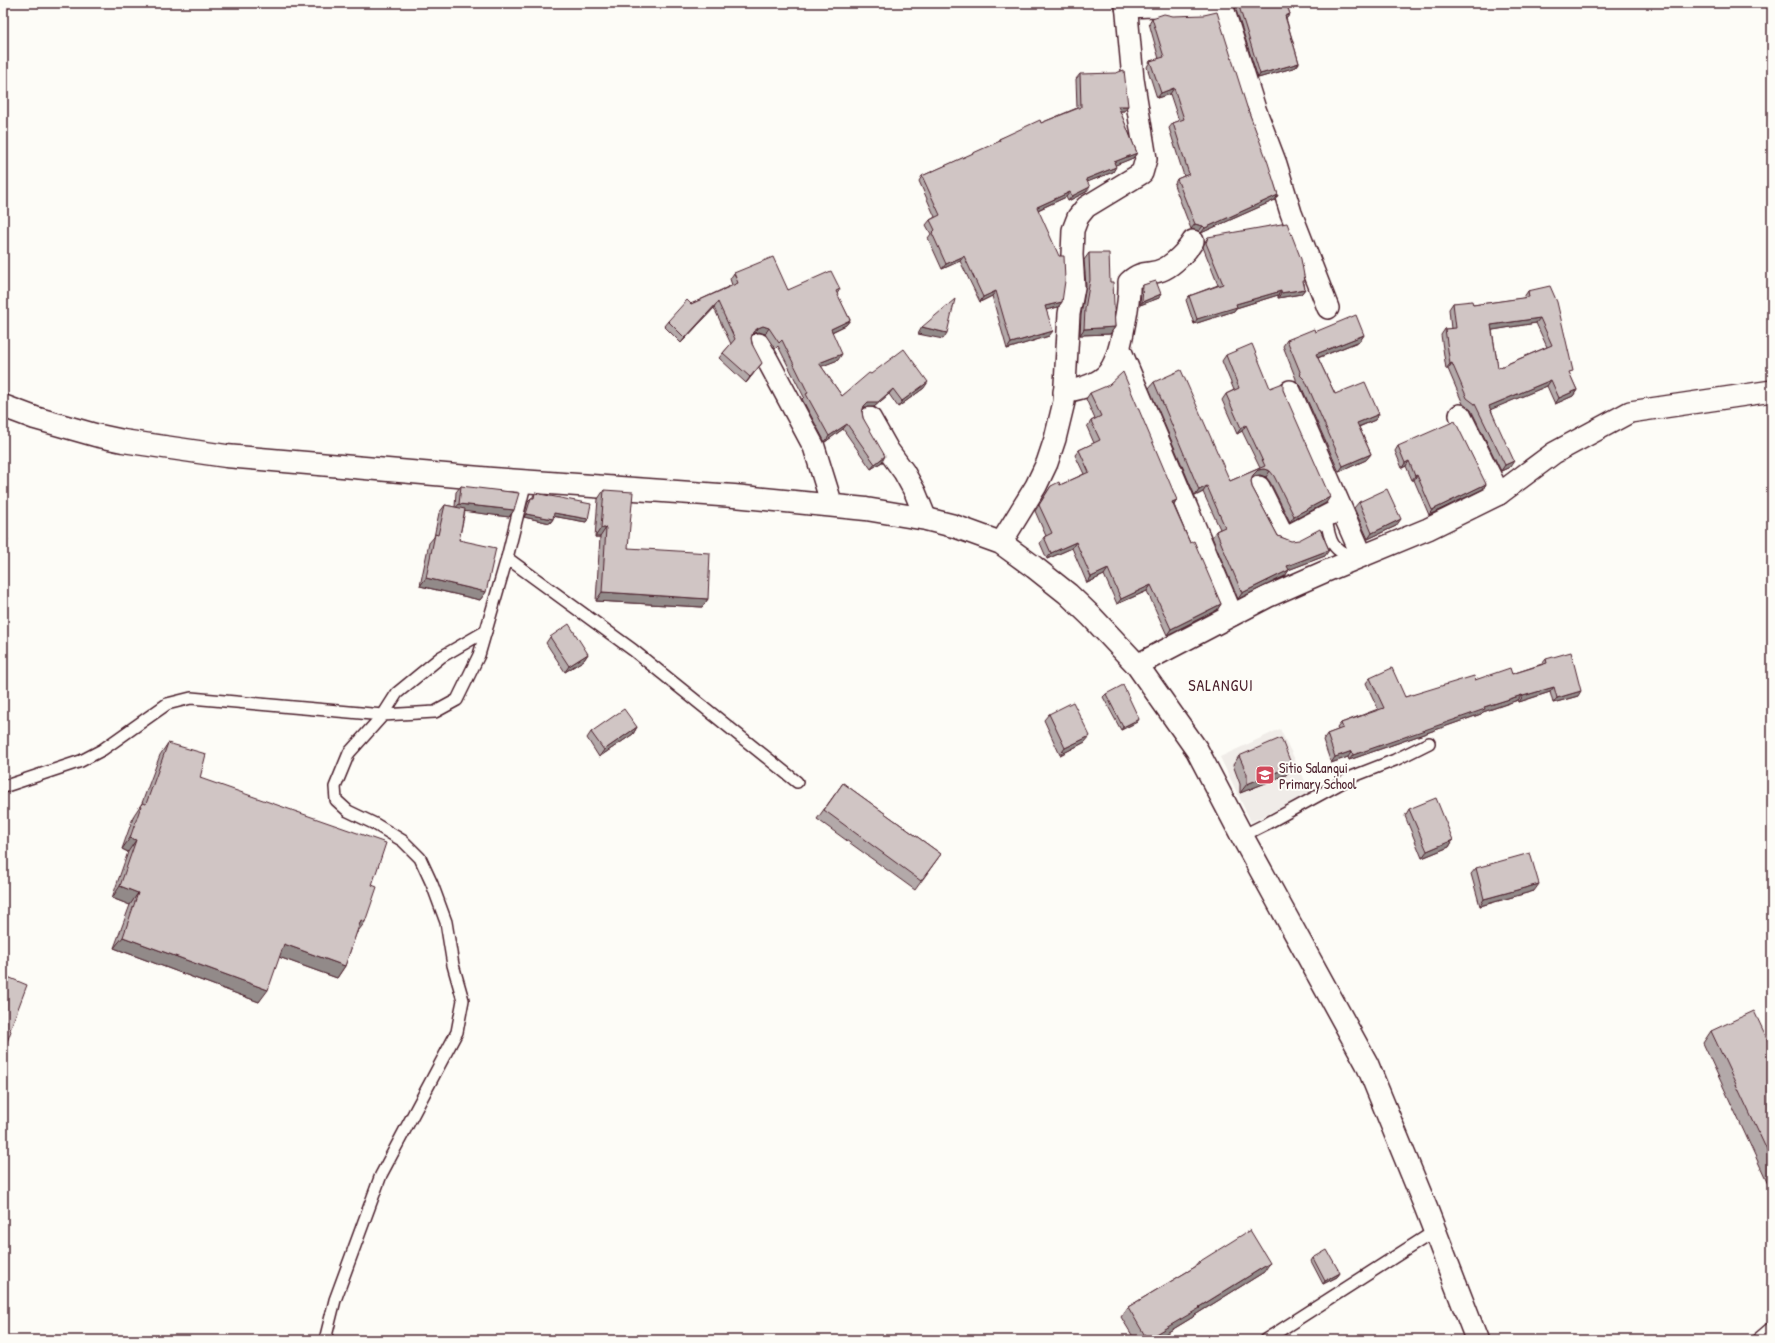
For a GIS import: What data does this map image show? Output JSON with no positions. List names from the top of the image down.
{
  "districts": ["SALANGUI"],
  "places": {
    "school or university": ["Sitio Salangui Primary School"]
  }
}
